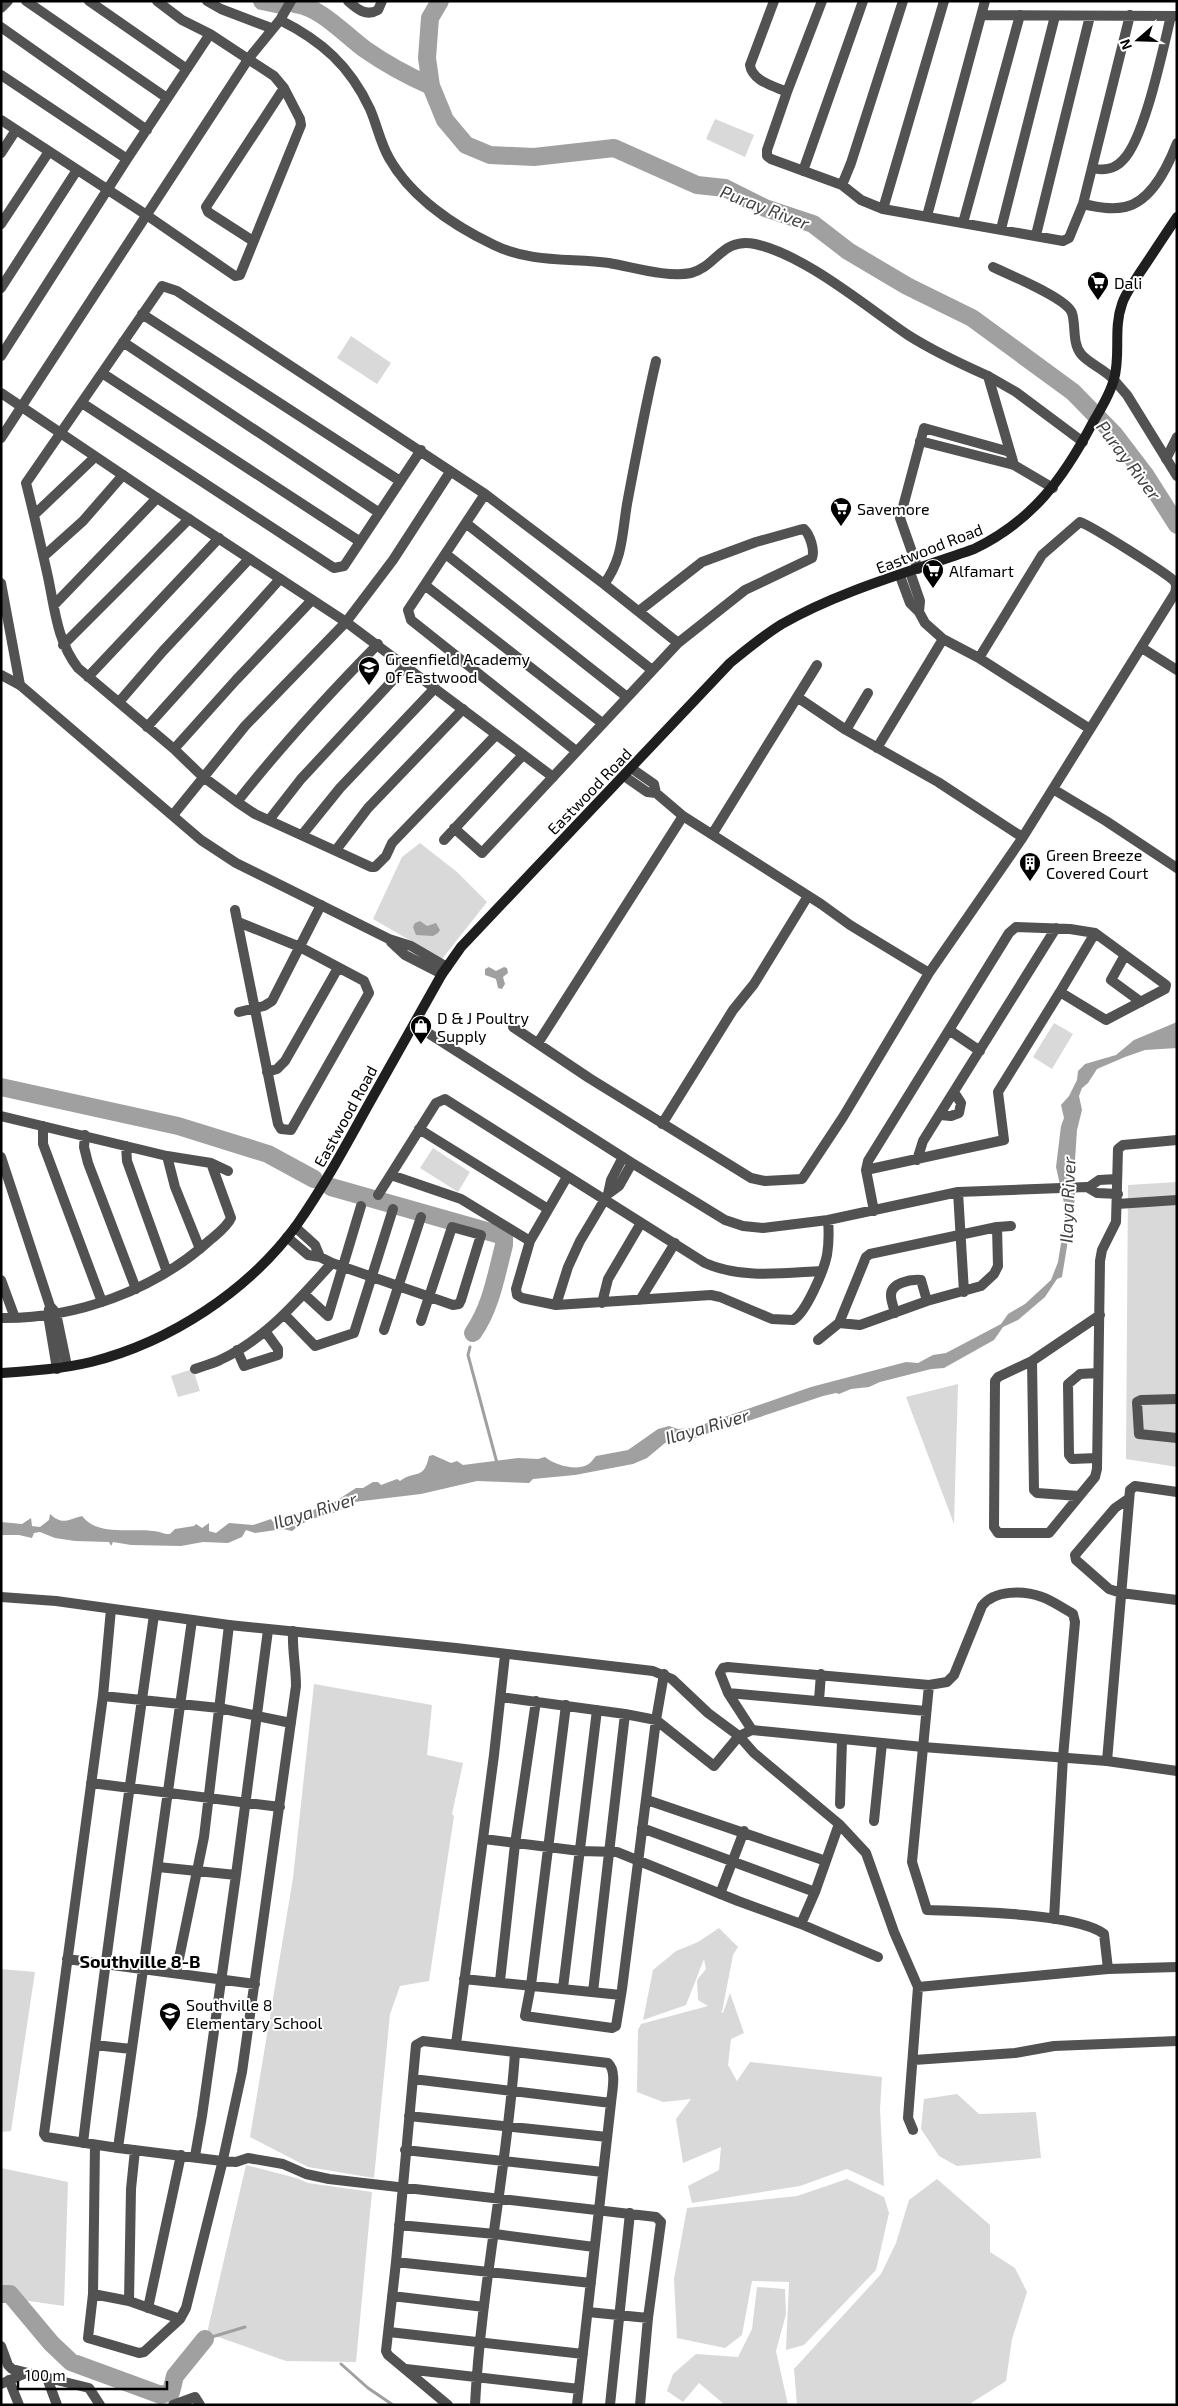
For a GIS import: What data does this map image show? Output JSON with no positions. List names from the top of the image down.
{
  "streets": {
    "main road": ["Eastwood Road"]
  },
  "districts": ["Southville 8-B"],
  "water": ["Puray River", "Ilaya River"],
  "places": {
    "supermarket": ["Dali", "Savemore", "Alfamart"],
    "school or university": ["Greenfield Academy Of Eastwood", "Southville 8 Elementary School"],
    "building": ["Green Breeze Covered Court"],
    "shop": ["D & J Poultry Supply"]
  },
  "scale_bar": "100 m",
  "north": "left"
}
